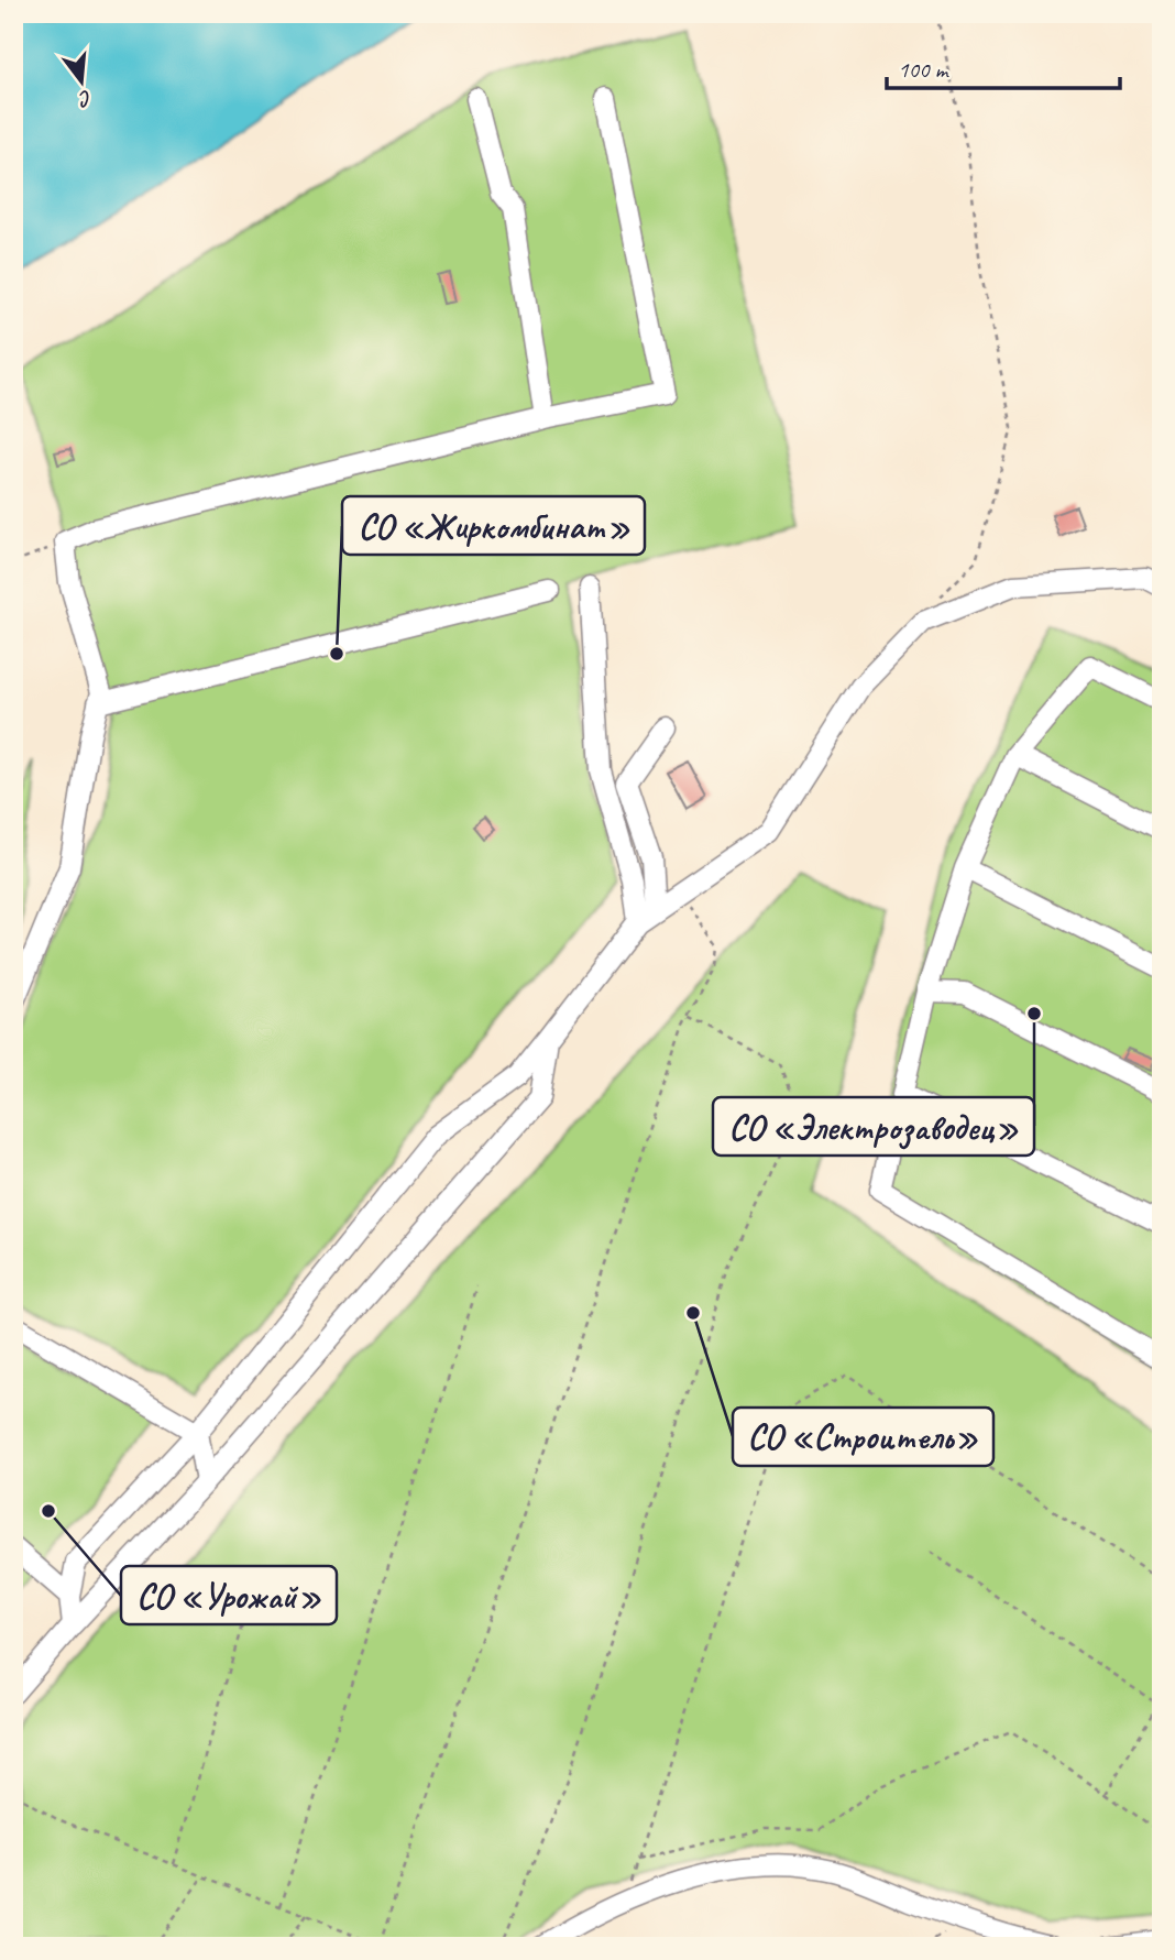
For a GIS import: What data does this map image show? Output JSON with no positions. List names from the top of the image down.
{
  "places": [
    "СО «Жиркомбинат»",
    "СО «Электрозаводец»",
    "СО «Строитель»",
    "СО «Урожай»"
  ],
  "scale_bar": "100 m",
  "north": "bottom"
}
